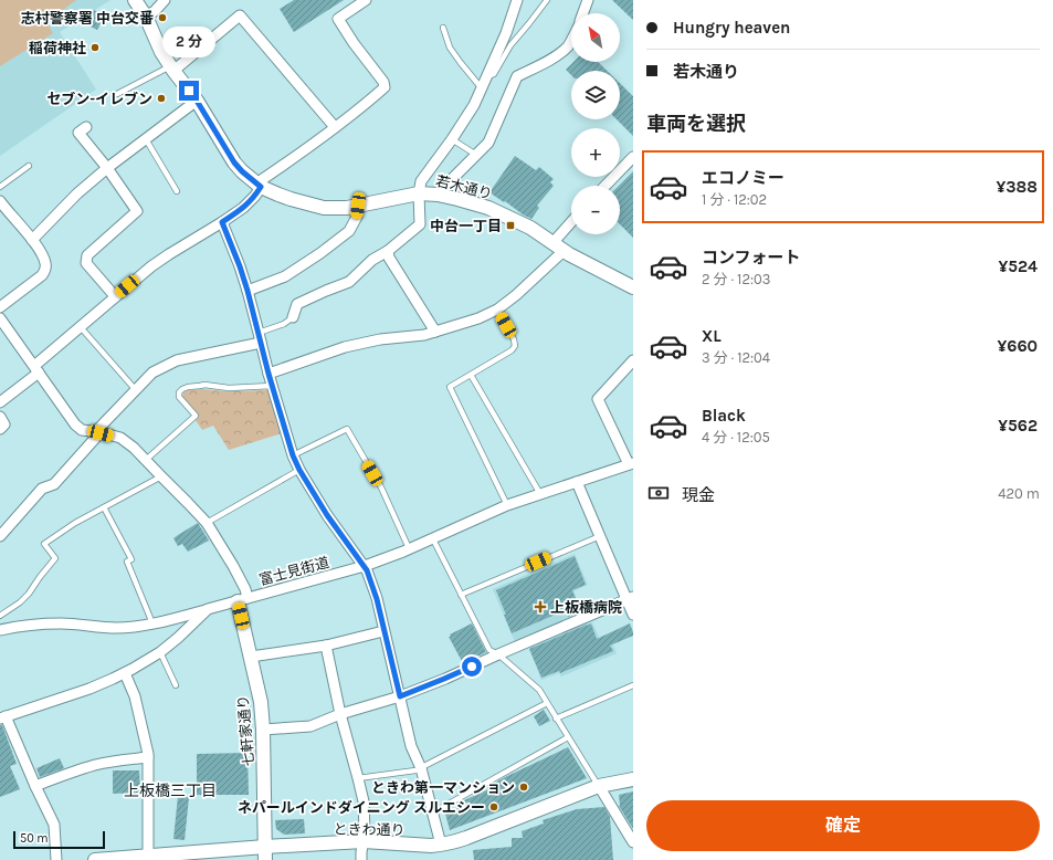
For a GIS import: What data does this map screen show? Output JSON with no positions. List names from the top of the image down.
{
  "streets": {
    "street": [
      "若木通り",
      "富士見街道",
      "七軒家通り",
      "ときわ通り"
    ]
  },
  "crossings": [
    ["富士見街道", "七軒家通り"],
    ["七軒家通り", "ときわ通り"]
  ],
  "districts": ["上板橋三丁目"],
  "places": {
    "other": [
      "志村警察署 中台交番",
      "稲荷神社",
      "セブン-イレブン",
      "ときわ第一マンション",
      "ネパールインドダイニング スルエシー"
    ],
    "transit": ["中台一丁目"],
    "health": ["上板橋病院"]
  },
  "scale_bar": "50 m",
  "north": "top left",
  "page": {
    "banner": ["Hungry heaven", "若木通り"],
    "map_buttons": ["+", "−"],
    "bubble": "2 分",
    "heading": "車両を選択",
    "list": [
      {
        "name": "エコノミー",
        "note": "1 分 · 12:02",
        "value": "¥388"
      },
      {
        "name": "コンフォート",
        "note": "2 分 · 12:03",
        "value": "¥524"
      },
      {
        "name": "XL",
        "note": "3 分 · 12:04",
        "value": "¥660"
      },
      {
        "name": "Black",
        "note": "4 分 · 12:05",
        "value": "¥562"
      }
    ],
    "pay": ["現金", "420 m"],
    "buttons": "確定",
    "scale": "50 m"
  }
}
